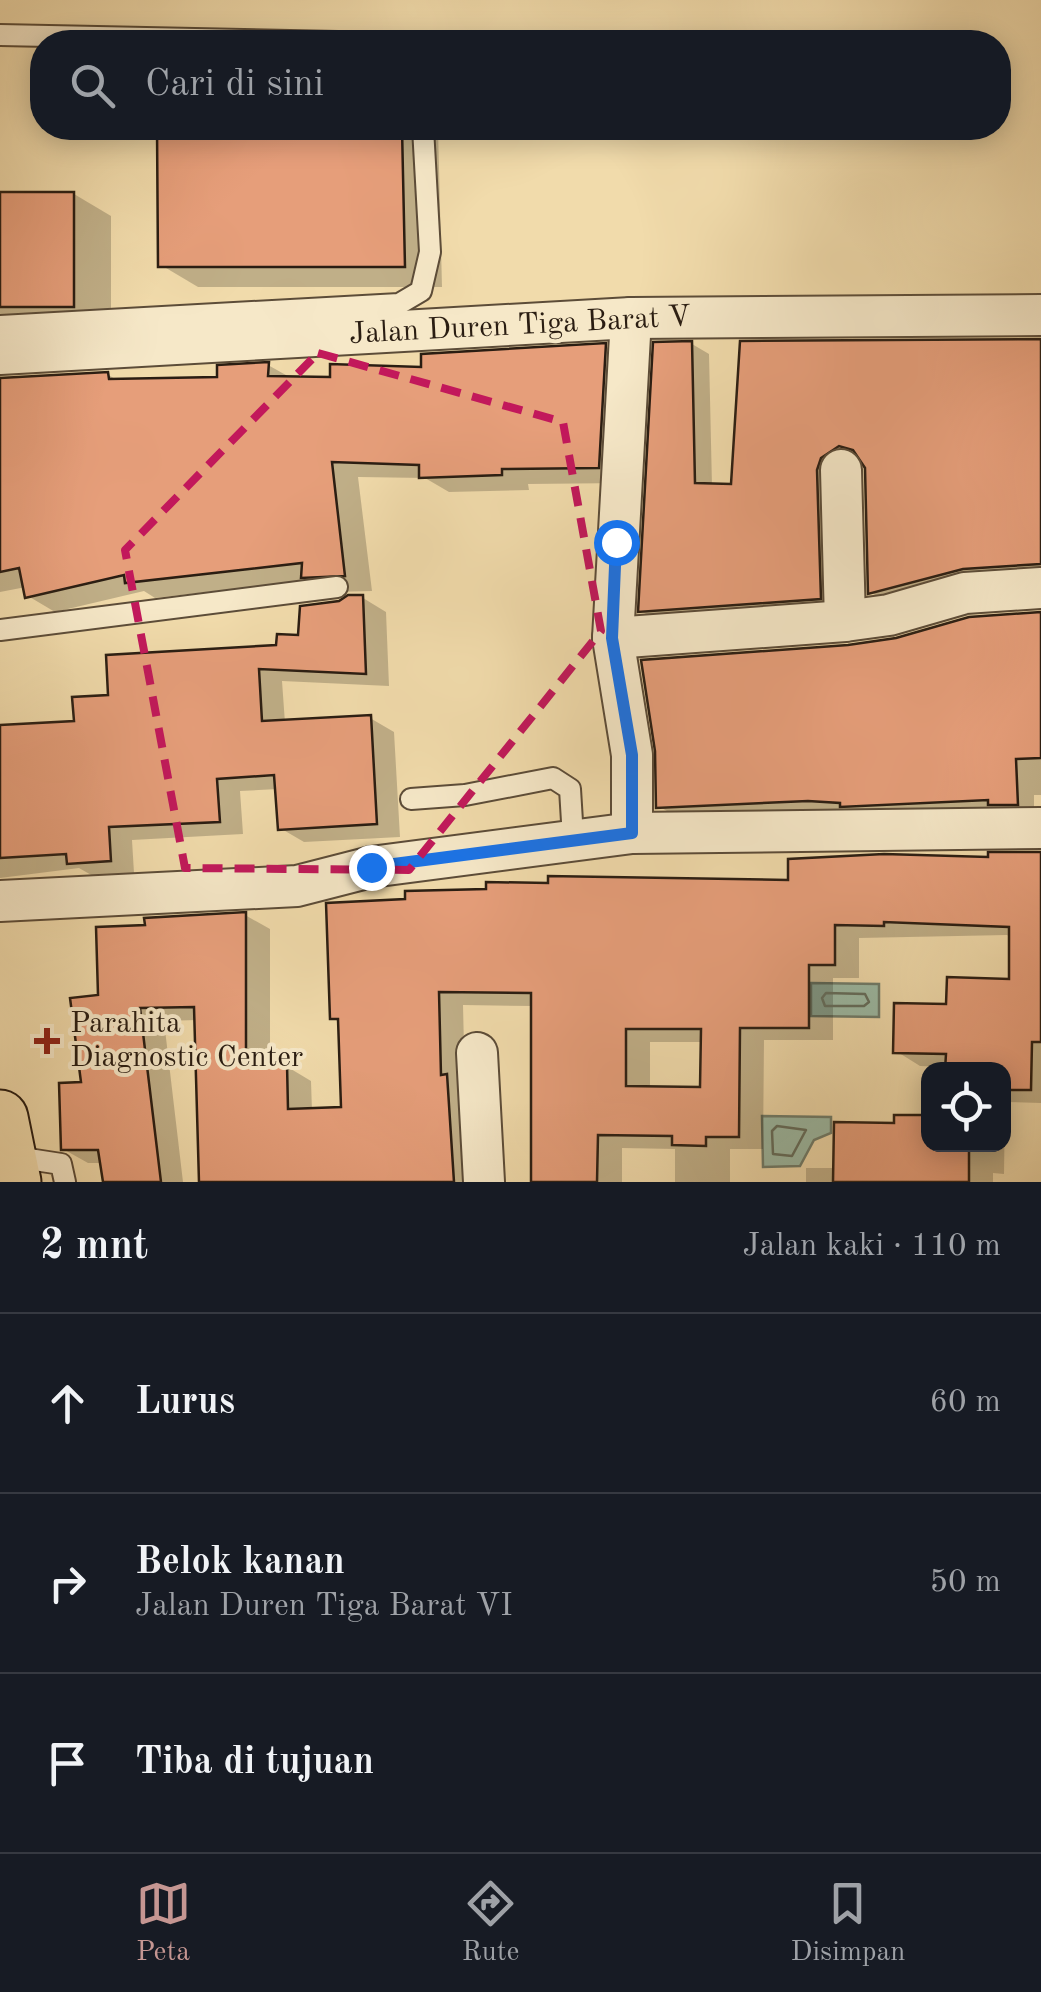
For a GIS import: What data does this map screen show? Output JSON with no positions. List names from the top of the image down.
{
  "streets": {
    "street": ["Jalan Duren Tiga Barat V"]
  },
  "places": {
    "health": ["Parahita Diagnostic Center"]
  },
  "page": {
    "search": "Cari di sini",
    "heading": ["2 mnt", "Jalan kaki · 110 m"],
    "list": [
      ["Lurus", "60 m"],
      ["Belok kanan", "Jalan Duren Tiga Barat VI", "50 m"],
      "Tiba di tujuan"
    ],
    "nav": ["Peta", "Rute", "Disimpan"]
  }
}
